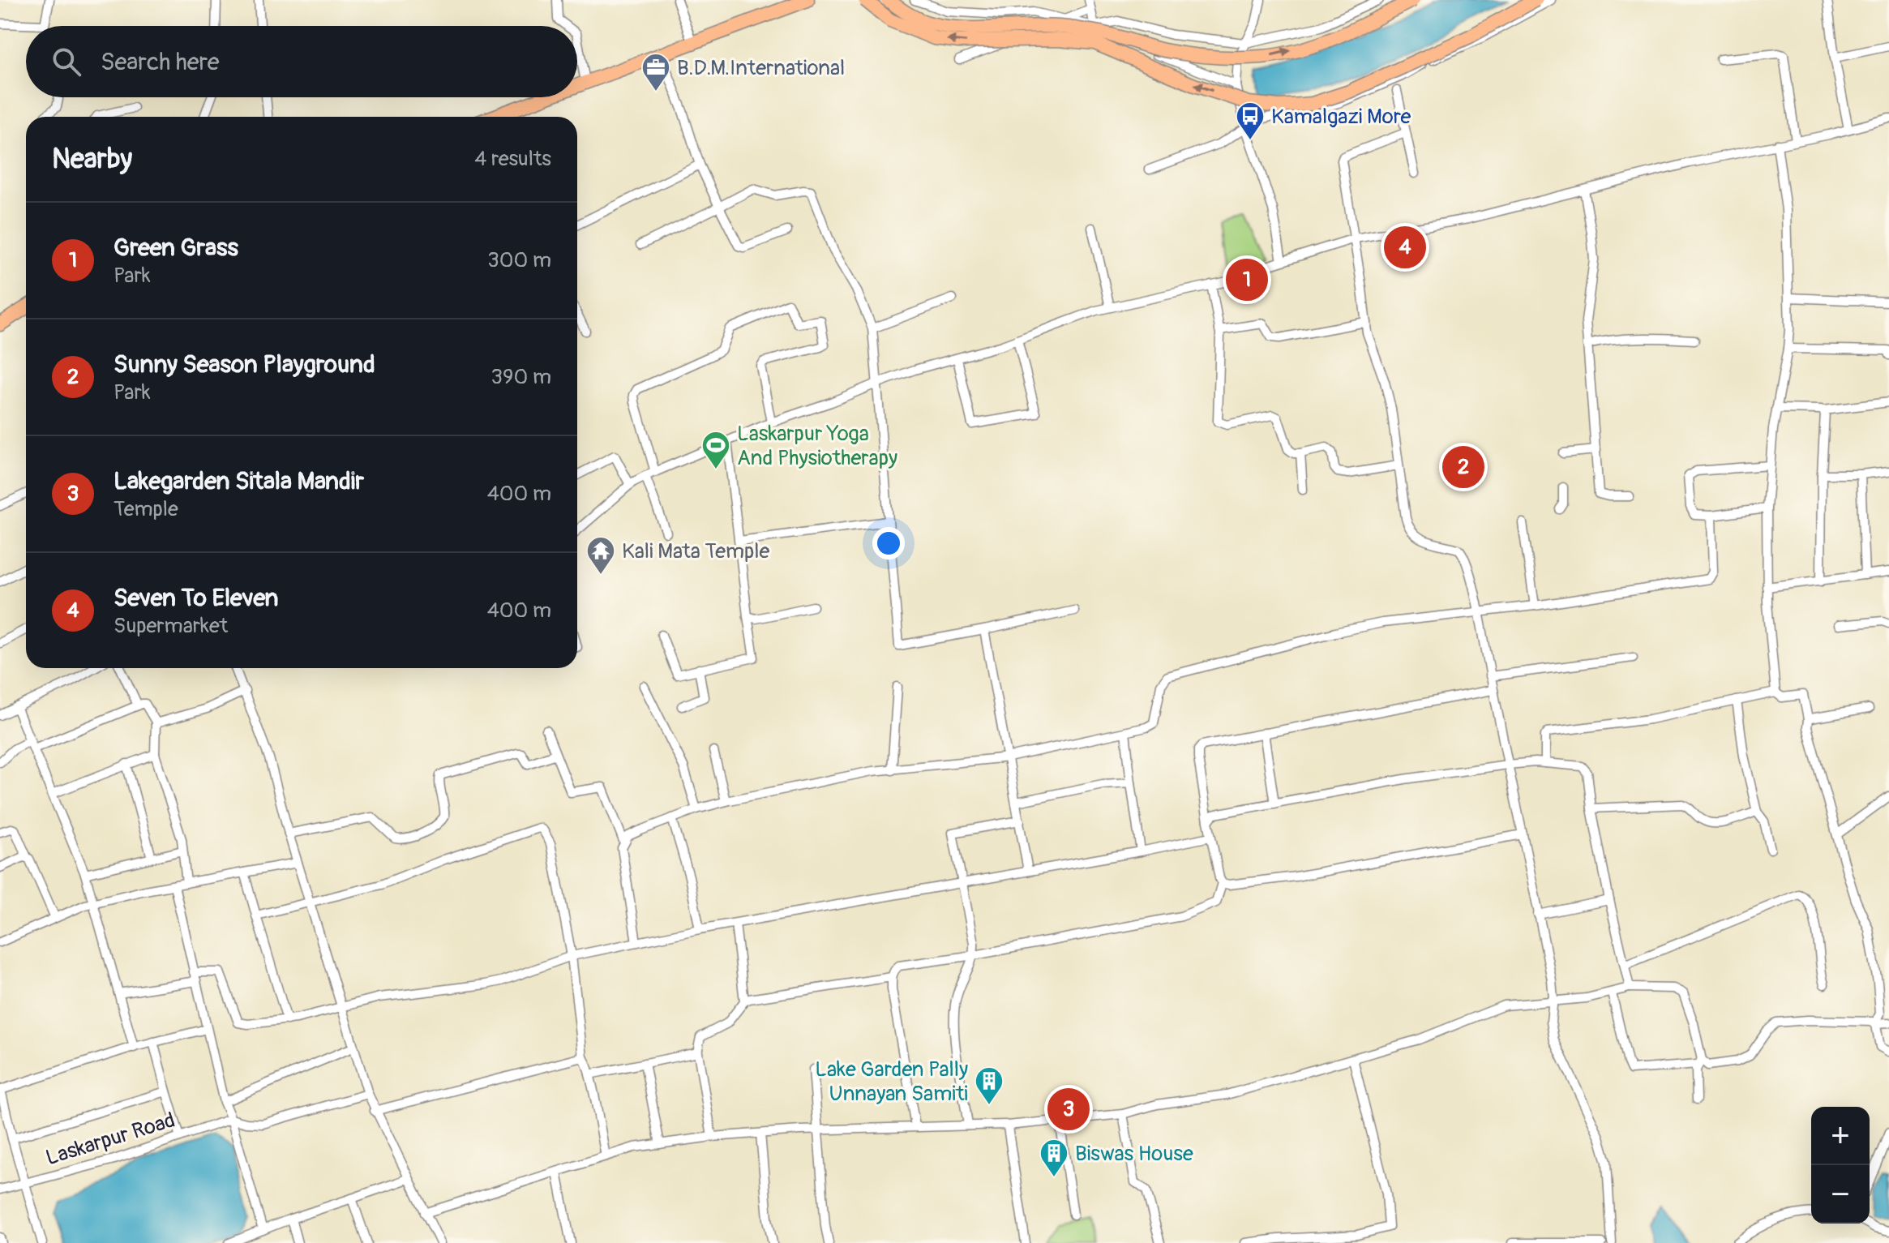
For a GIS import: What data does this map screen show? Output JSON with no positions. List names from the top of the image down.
{
  "streets": {
    "street": ["Laskarpur Road"]
  },
  "places": {
    "office": ["B.D.M.International"],
    "bus stop": ["Kamalgazi More"],
    "sports": ["Laskarpur Yoga And Physiotherapy"],
    "temple": ["Kali Mata Temple"],
    "building": ["Lake Garden Pally Unnayan Samiti", "Biswas House"]
  },
  "page": {
    "search": "Search here",
    "heading": ["Nearby", "4 results"],
    "list": [
      {
        "mark": "1",
        "name": "Green Grass",
        "note": "Park",
        "value": "300 m"
      },
      {
        "mark": "2",
        "name": "Sunny Season Playground",
        "note": "Park",
        "value": "390 m"
      },
      {
        "mark": "3",
        "name": "Lakegarden Sitala Mandir",
        "note": "Temple",
        "value": "400 m"
      },
      {
        "mark": "4",
        "name": "Seven To Eleven",
        "note": "Supermarket",
        "value": "400 m"
      }
    ],
    "pins": [
      "4",
      "1",
      "2",
      "3"
    ],
    "map_buttons": ["+", "−"]
  }
}
